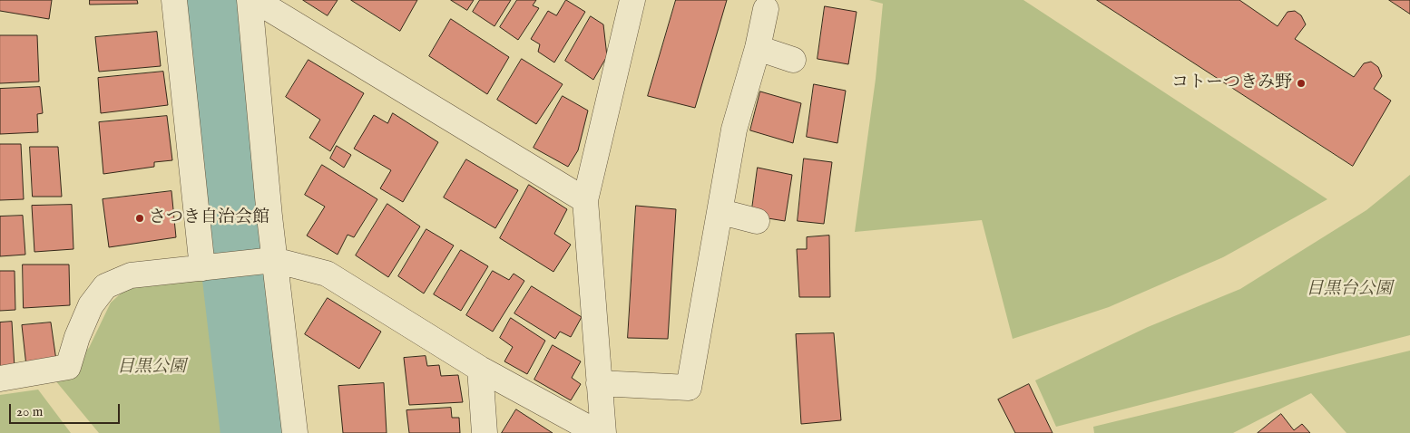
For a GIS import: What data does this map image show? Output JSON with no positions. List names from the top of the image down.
{
  "parks": ["目黒台公園", "目黒公園"],
  "places": ["コトーつきみ野", "さつき自治会館"],
  "scale_bar": "20 m"
}
